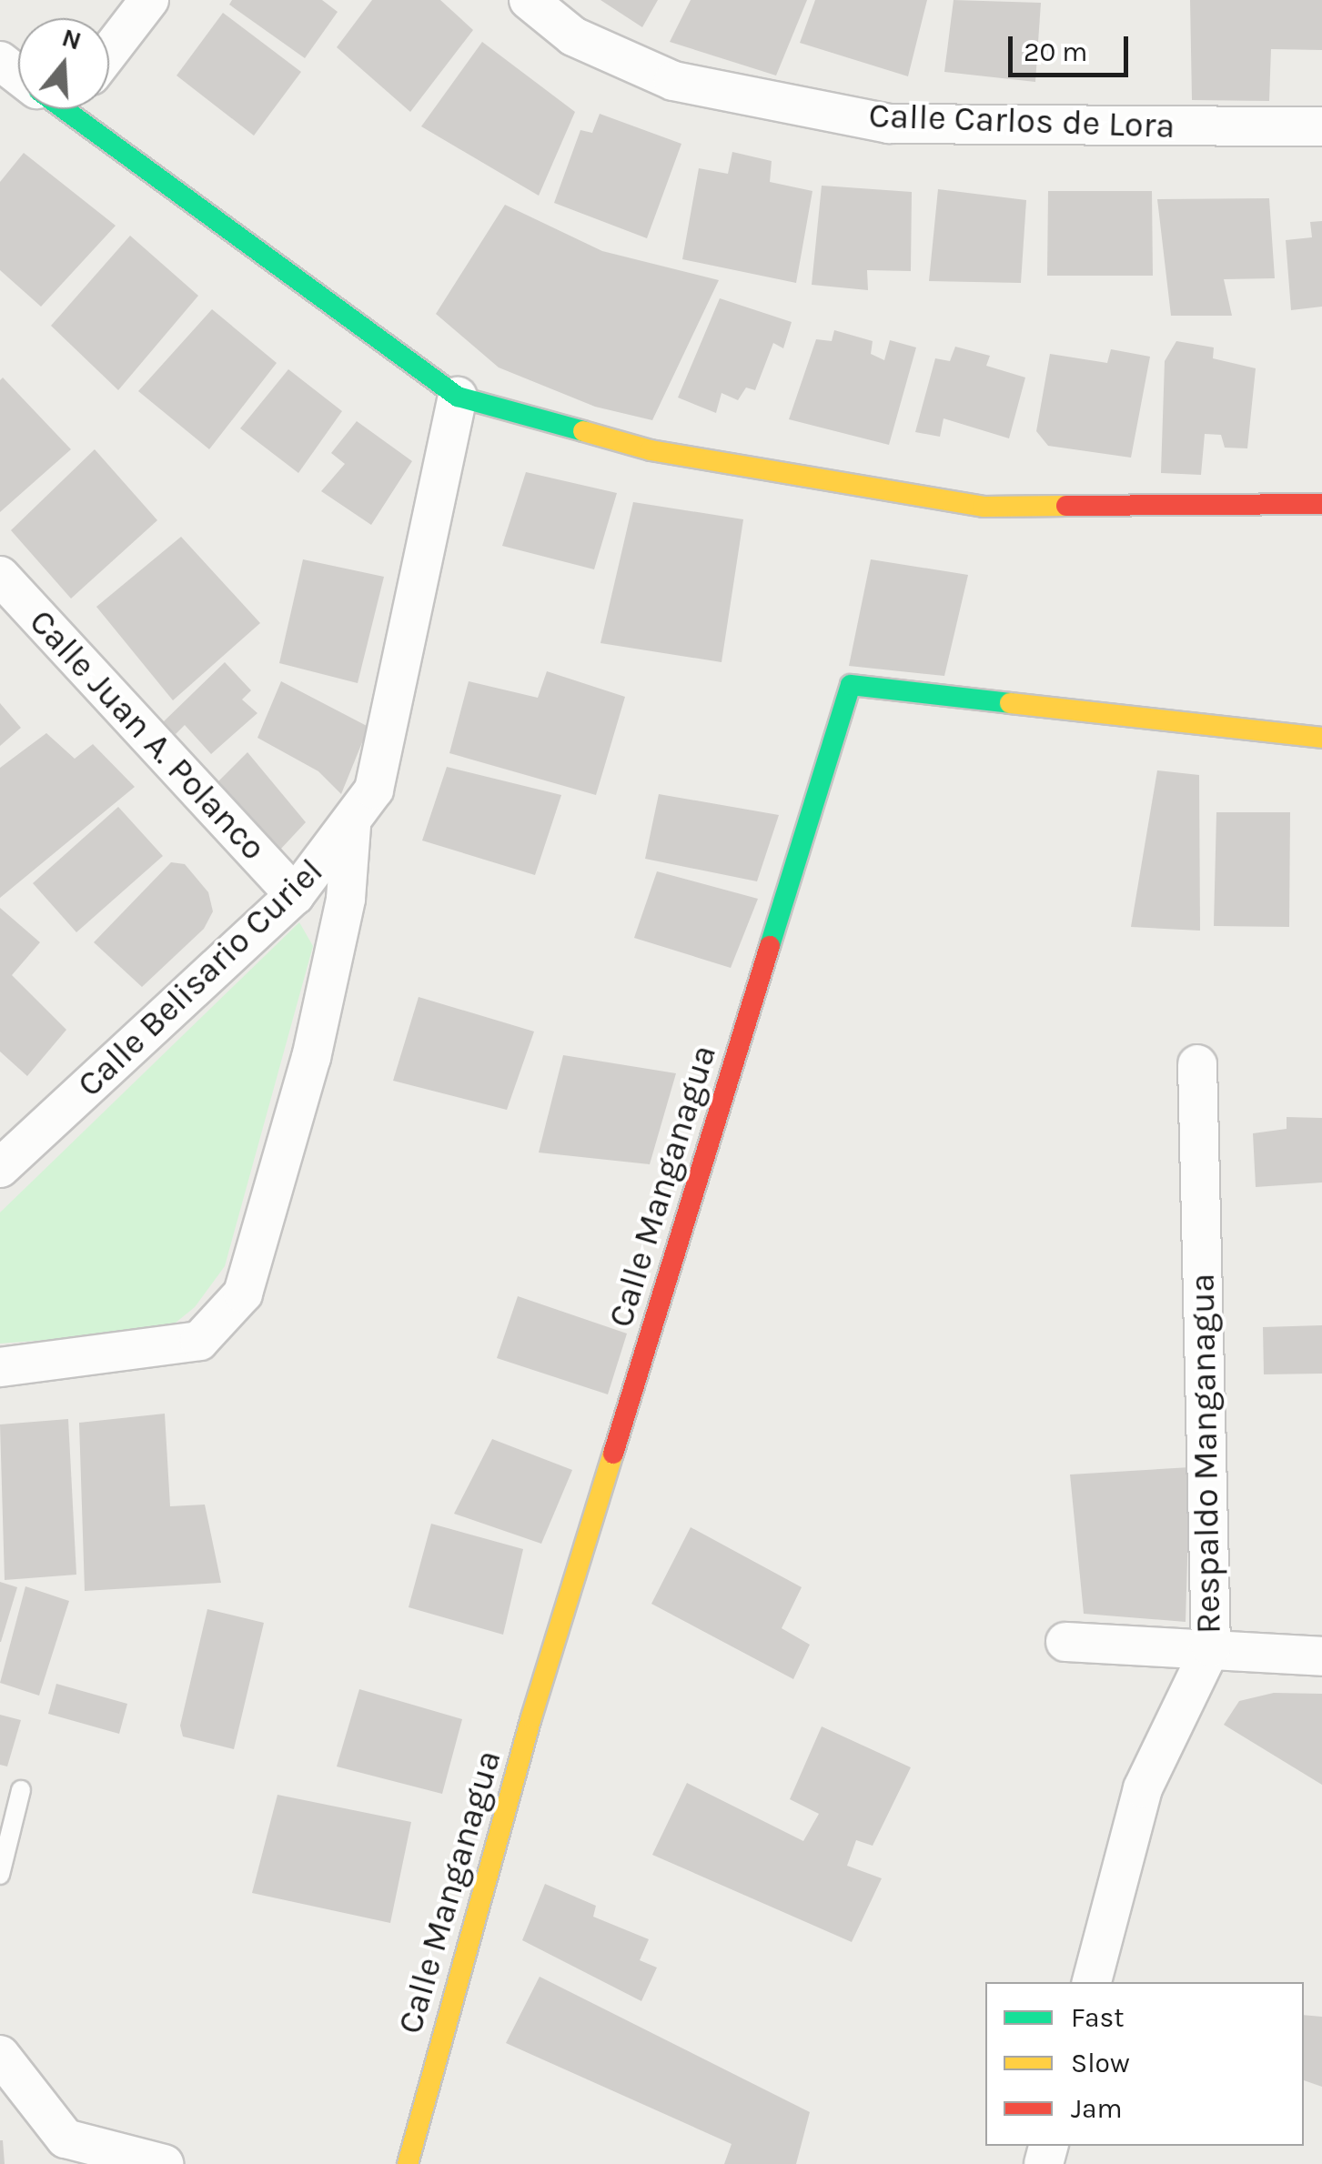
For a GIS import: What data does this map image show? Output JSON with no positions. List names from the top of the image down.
{
  "streets": {
    "street": [
      "Calle Carlos de Lora",
      "Calle Juan A. Polanco",
      "Calle Belisario Curiel",
      "Calle Manganagua",
      "Respaldo Manganagua"
    ]
  },
  "crossings": [
    ["Calle Juan A. Polanco", "Calle Belisario Curiel"]
  ],
  "legend": ["Fast", "Slow", "Jam"],
  "scale_bar": "20 m",
  "north": "top"
}
